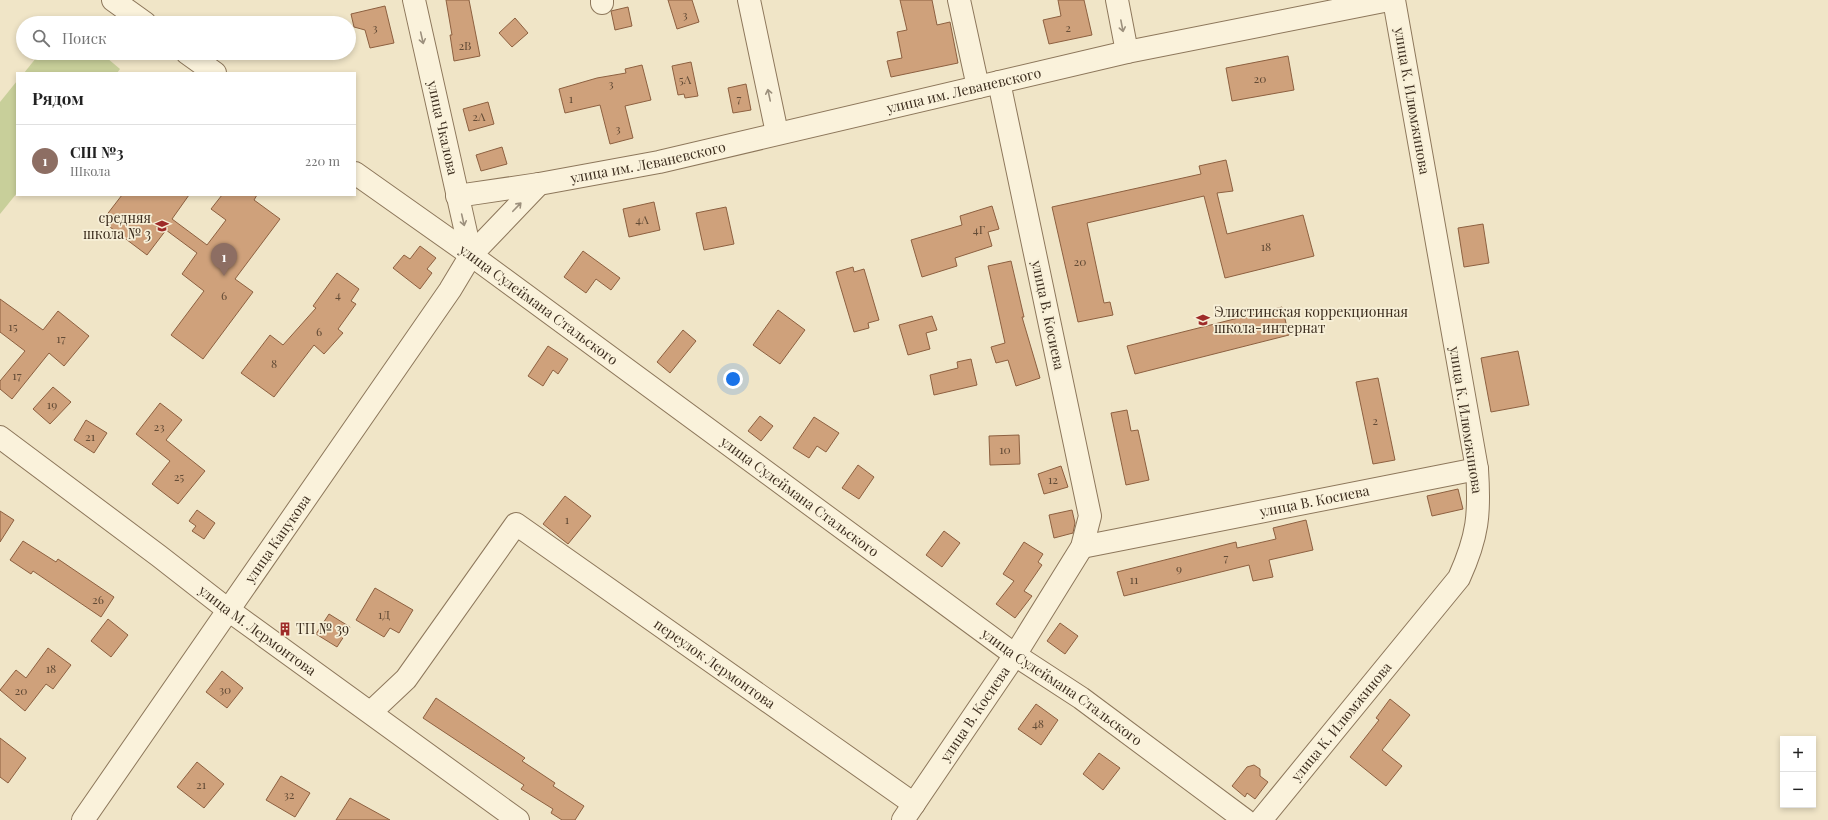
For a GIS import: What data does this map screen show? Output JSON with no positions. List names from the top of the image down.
{
  "streets": {
    "street": [
      "улица им. Леваневского",
      "улица К. Илюмжинова",
      "улица Чкалова",
      "улица Сулеймана Стальского",
      "улица В. Косиева",
      "улица Канукова",
      "улица М. Лермонтова",
      "переулок Лермонтова"
    ]
  },
  "crossings": [
    ["улица им. Леваневского", "улица Чкалова"],
    ["улица им. Леваневского", "улица В. Косиева"],
    ["улица К. Илюмжинова", "улица В. Косиева"],
    ["улица Чкалова", "улица Сулеймана Стальского"],
    ["улица Чкалова", "улица Канукова"],
    ["улица Сулеймана Стальского", "улица В. Косиева"],
    ["улица Сулеймана Стальского", "улица Канукова"],
    ["улица В. Косиева", "переулок Лермонтова"],
    ["улица Канукова", "улица М. Лермонтова"],
    ["улица М. Лермонтова", "переулок Лермонтова"]
  ],
  "one_way": ["улица Чкалова"],
  "places": {
    "school or university": ["средняя школа № 3", "Элистинская коррекционная школа-интернат"],
    "building": ["ТП № 39"]
  },
  "house_numbers": [
    "3",
    "3",
    "2",
    "2В",
    "20",
    "5А",
    "3",
    "1",
    "7",
    "2А",
    "3",
    "4А",
    "4Г",
    "18",
    "20",
    "4",
    "6",
    "15",
    "6",
    "17",
    "8",
    "17",
    "19",
    "2",
    "23",
    "21",
    "10",
    "25",
    "12",
    "1",
    "7",
    "9",
    "11",
    "26",
    "1Д",
    "18",
    "30",
    "20",
    "48",
    "21",
    "32"
  ],
  "page": {
    "search": "Поиск",
    "heading": "Рядом",
    "list": [
      {
        "mark": "1",
        "name": "СШ №3",
        "note": "Школа",
        "value": "220 m"
      }
    ],
    "pins": "1",
    "map_buttons": ["+", "−"]
  }
}
